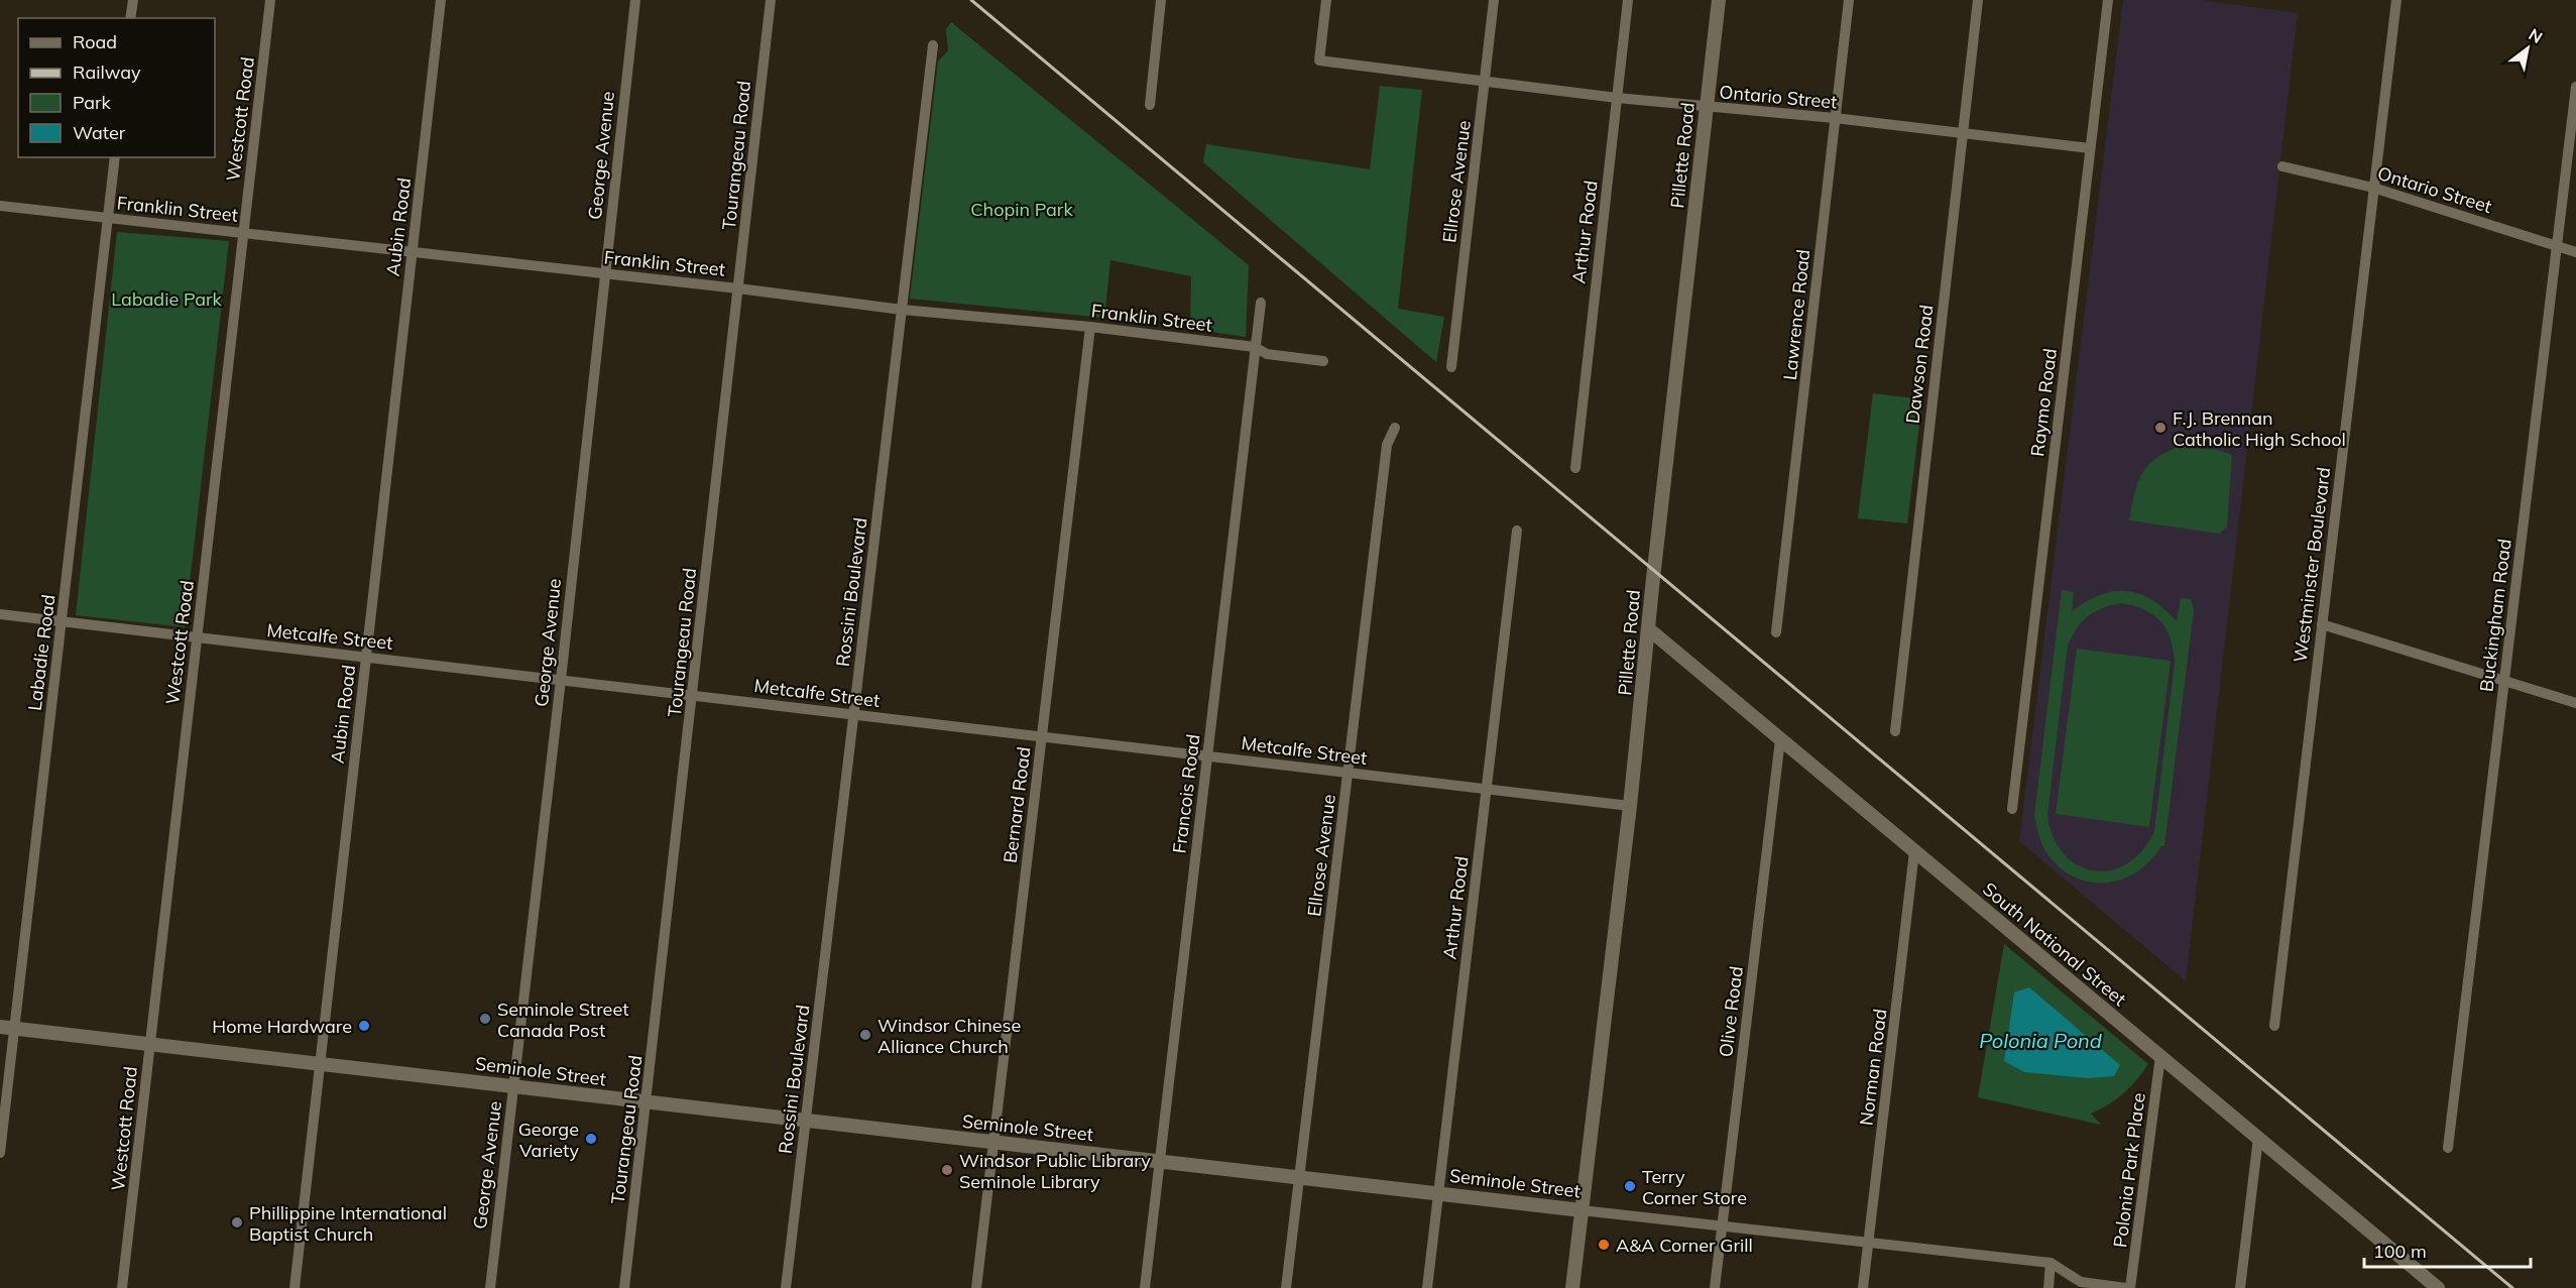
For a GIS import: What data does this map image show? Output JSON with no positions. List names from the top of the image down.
{
  "streets": {
    "street": [
      "Ontario Street",
      "Westcott Road",
      "George Avenue",
      "Tourangeau Road",
      "Pillette Road",
      "Ellrose Avenue",
      "Franklin Street",
      "Aubin Road",
      "Arthur Road",
      "Lawrence Road",
      "Dawson Road",
      "Raymo Road",
      "Westminster Boulevard",
      "Rossini Boulevard",
      "Buckingham Road",
      "Metcalfe Street",
      "Labadie Road",
      "Francois Road",
      "Bernard Road",
      "South National Street",
      "Olive Road",
      "Norman Road",
      "Seminole Street",
      "Polonia Park Place"
    ]
  },
  "crossings": [
    ["Ontario Street", "Pillette Road"],
    ["Ontario Street", "Ellrose Avenue"],
    ["Ontario Street", "Arthur Road"],
    ["Ontario Street", "Lawrence Road"],
    ["Ontario Street", "Dawson Road"],
    ["Ontario Street", "Raymo Road"],
    ["Ontario Street", "Westminster Boulevard"],
    ["Ontario Street", "Buckingham Road"],
    ["Westcott Road", "Franklin Street"],
    ["Westcott Road", "Metcalfe Street"],
    ["Westcott Road", "Seminole Street"],
    ["George Avenue", "Franklin Street"],
    ["George Avenue", "Metcalfe Street"],
    ["George Avenue", "Seminole Street"],
    ["Tourangeau Road", "Franklin Street"],
    ["Tourangeau Road", "Metcalfe Street"],
    ["Tourangeau Road", "Seminole Street"],
    ["Pillette Road", "Metcalfe Street"],
    ["Pillette Road", "South National Street"],
    ["Pillette Road", "Seminole Street"],
    ["Ellrose Avenue", "Metcalfe Street"],
    ["Ellrose Avenue", "Seminole Street"],
    ["Franklin Street", "Aubin Road"],
    ["Franklin Street", "Rossini Boulevard"],
    ["Franklin Street", "Labadie Road"],
    ["Franklin Street", "Francois Road"],
    ["Franklin Street", "Bernard Road"],
    ["Aubin Road", "Metcalfe Street"],
    ["Aubin Road", "Seminole Street"],
    ["Arthur Road", "Metcalfe Street"],
    ["Arthur Road", "Seminole Street"],
    ["Rossini Boulevard", "Metcalfe Street"],
    ["Rossini Boulevard", "Seminole Street"],
    ["Metcalfe Street", "Labadie Road"],
    ["Metcalfe Street", "Francois Road"],
    ["Metcalfe Street", "Bernard Road"],
    ["Labadie Road", "Seminole Street"],
    ["Francois Road", "Seminole Street"],
    ["Bernard Road", "Seminole Street"],
    ["South National Street", "Olive Road"],
    ["South National Street", "Norman Road"],
    ["South National Street", "Polonia Park Place"],
    ["Olive Road", "Seminole Street"],
    ["Norman Road", "Seminole Street"],
    ["Seminole Street", "Polonia Park Place"]
  ],
  "water": ["Polonia Pond"],
  "parks": ["Chopin Park", "Labadie Park"],
  "places": [
    "F.J. Brennan Catholic High School",
    "Seminole Street Canada Post",
    "Home Hardware",
    "Windsor Chinese Alliance Church",
    "George Variety",
    "Windsor Public Library Seminole Library",
    "Terry Corner Store",
    "Phillippine International Baptist Church",
    "A&A Corner Grill"
  ],
  "legend": [
    "Road",
    "Railway",
    "Park",
    "Water"
  ],
  "scale_bar": "100 m",
  "north": "top right"
}
